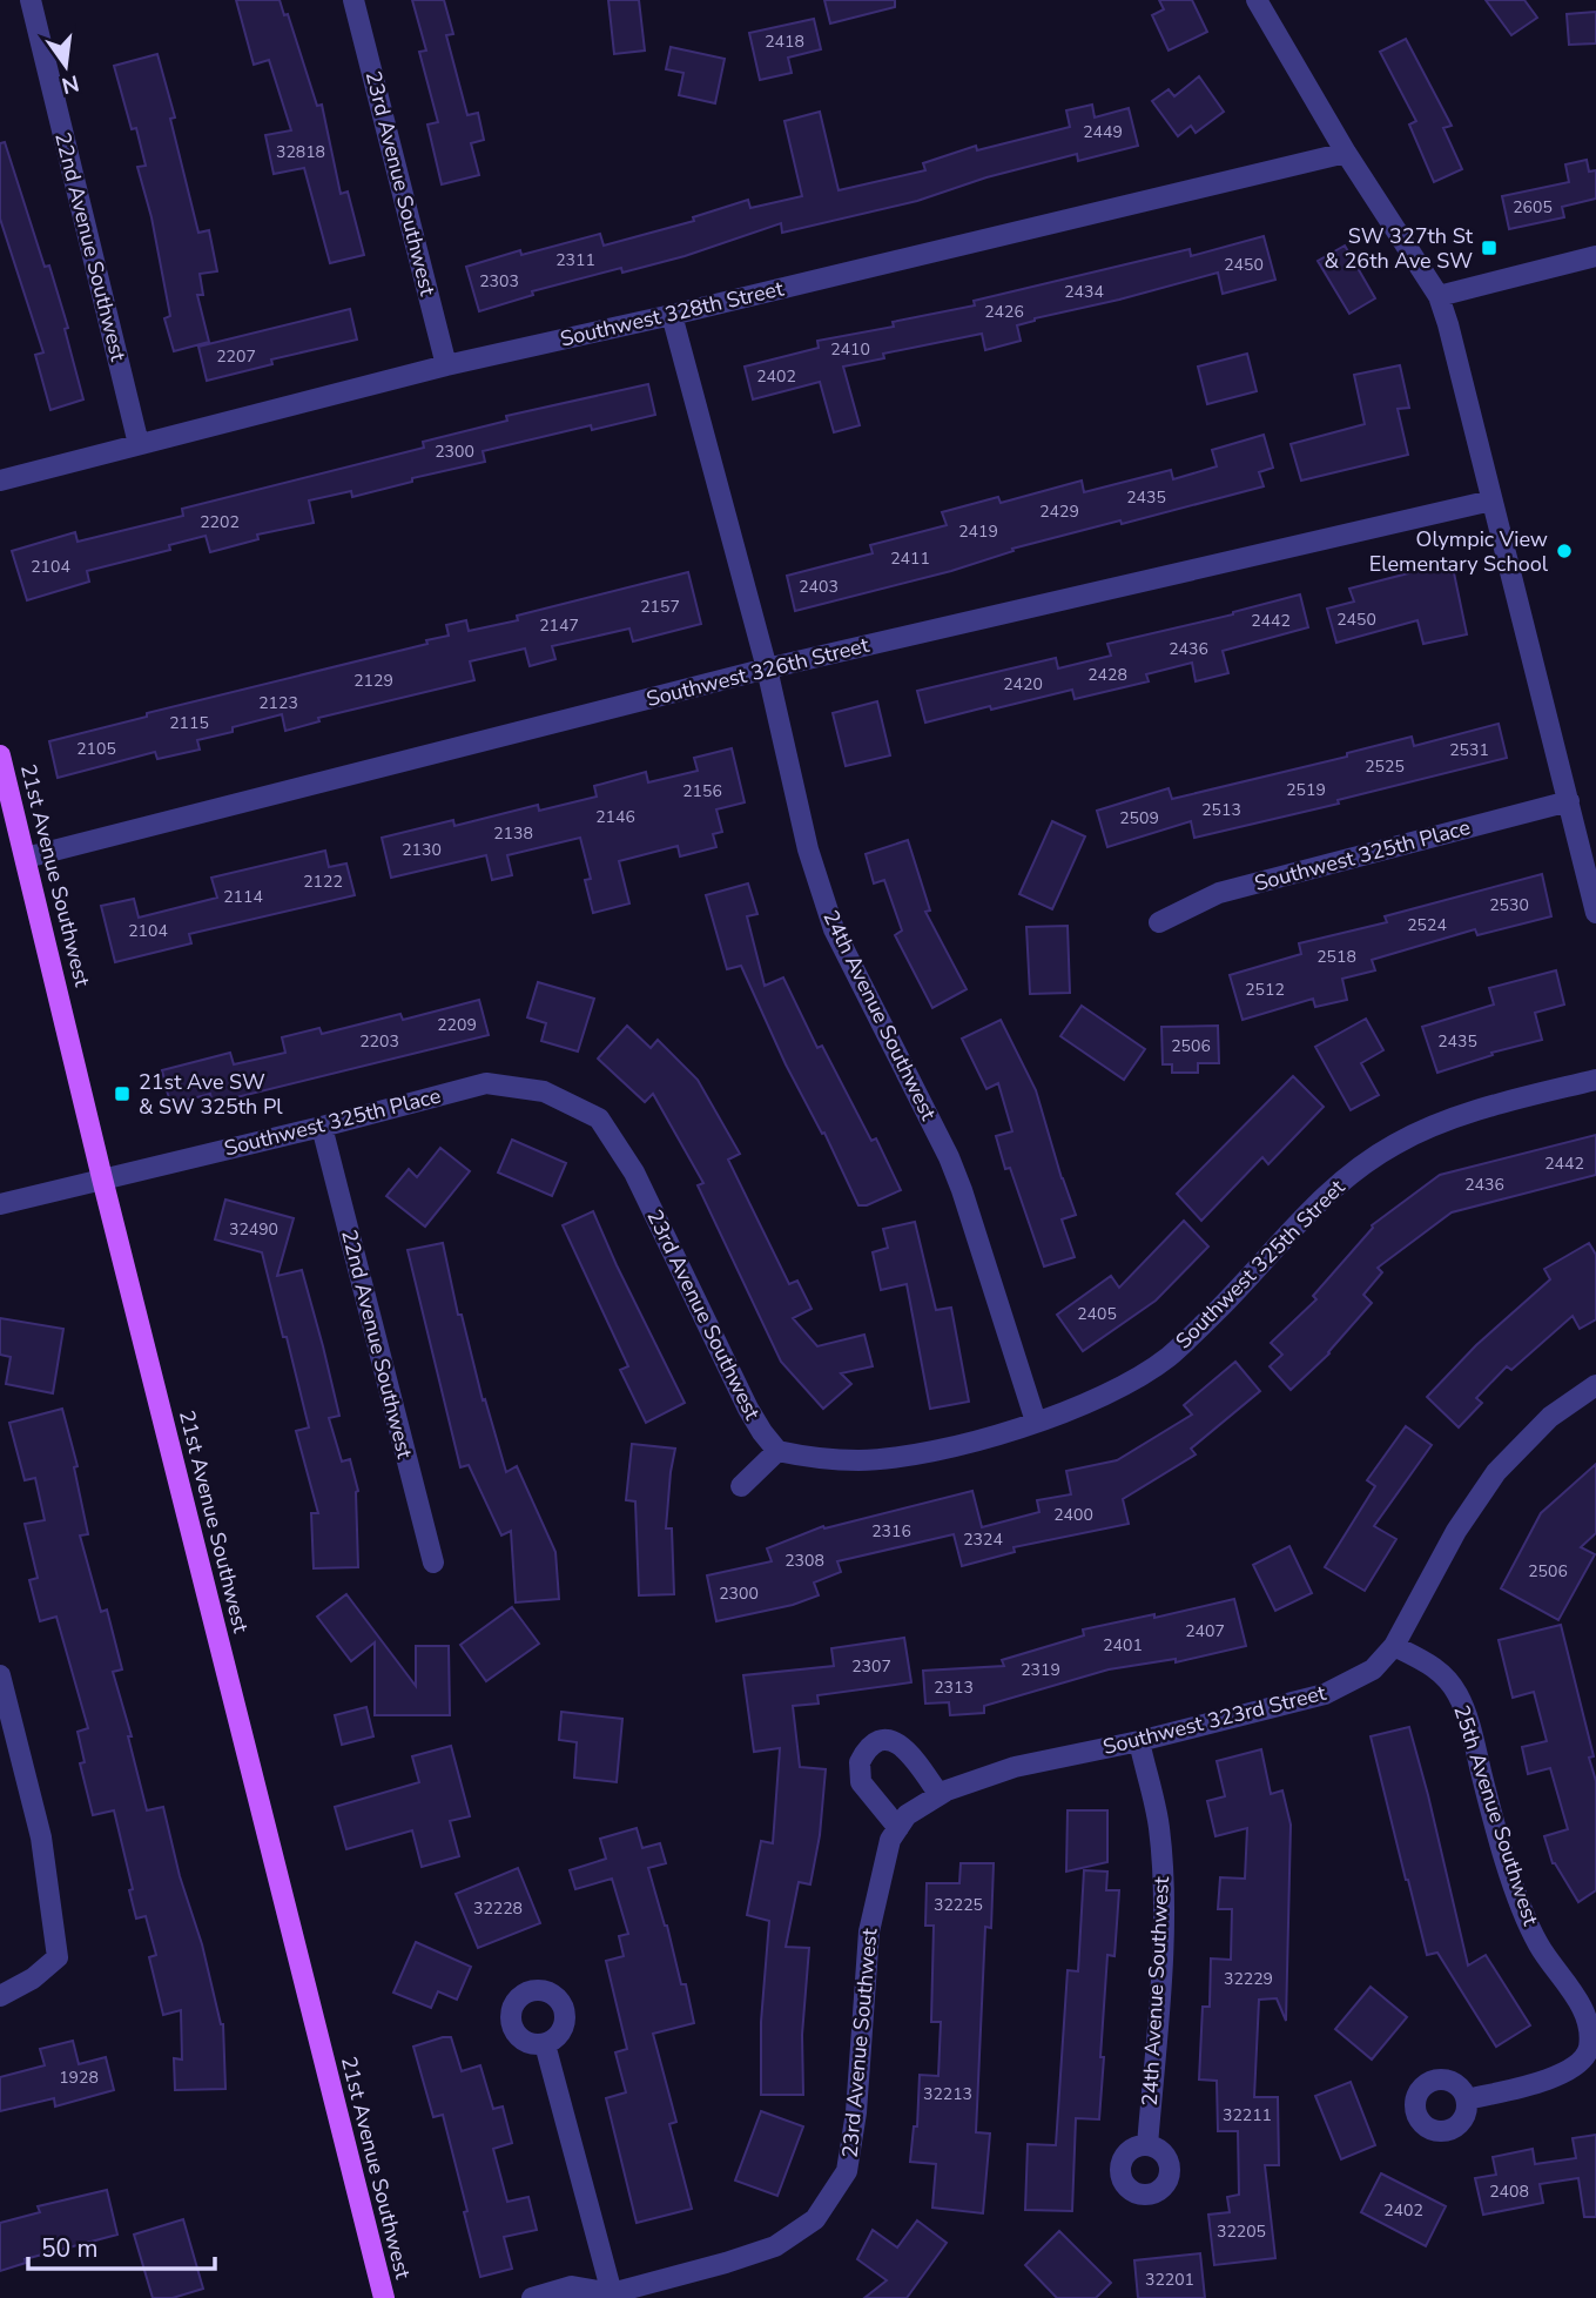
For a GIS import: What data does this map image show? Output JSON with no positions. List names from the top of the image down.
{
  "streets": {
    "main road": ["21st Avenue Southwest"],
    "street": [
      "23rd Avenue Southwest",
      "22nd Avenue Southwest",
      "Southwest 328th Street",
      "Southwest 326th Street",
      "Southwest 325th Place",
      "24th Avenue Southwest",
      "Southwest 325th Street",
      "Southwest 323rd Street",
      "25th Avenue Southwest"
    ]
  },
  "crossings": [
    ["23rd Avenue Southwest", "Southwest 328th Street"],
    ["23rd Avenue Southwest", "Southwest 325th Place"],
    ["23rd Avenue Southwest", "Southwest 325th Street"],
    ["23rd Avenue Southwest", "Southwest 323rd Street"],
    ["22nd Avenue Southwest", "Southwest 328th Street"],
    ["22nd Avenue Southwest", "Southwest 325th Place"],
    ["Southwest 328th Street", "24th Avenue Southwest"],
    ["Southwest 326th Street", "21st Avenue Southwest"],
    ["Southwest 326th Street", "24th Avenue Southwest"],
    ["Southwest 325th Place", "21st Avenue Southwest"],
    ["24th Avenue Southwest", "Southwest 325th Street"],
    ["24th Avenue Southwest", "Southwest 323rd Street"],
    ["Southwest 323rd Street", "25th Avenue Southwest"]
  ],
  "places": {
    "transit": ["SW 327th St & 26th Ave SW", "21st Ave SW & SW 325th Pl"],
    "other": ["Olympic View Elementary School"]
  },
  "house_numbers": [
    "2418",
    "2449",
    "32818",
    "2605",
    "2311",
    "2450",
    "2303",
    "2434",
    "2426",
    "2410",
    "2207",
    "2402",
    "2300",
    "2435",
    "2429",
    "2202",
    "2419",
    "2411",
    "2104",
    "2403",
    "2157",
    "2450",
    "2442",
    "2147",
    "2436",
    "2428",
    "2129",
    "2420",
    "2123",
    "2115",
    "2105",
    "2531",
    "2525",
    "2519",
    "2156",
    "2513",
    "2146",
    "2509",
    "2138",
    "2130",
    "2122",
    "2114",
    "2530",
    "2524",
    "2104",
    "2518",
    "2512",
    "2209",
    "2203",
    "2435",
    "2506",
    "2442",
    "2436",
    "32490",
    "2405",
    "2400",
    "2316",
    "2324",
    "2308",
    "2506",
    "2300",
    "2407",
    "2401",
    "2307",
    "2319",
    "2313",
    "32225",
    "32228",
    "32229",
    "1928",
    "32213",
    "32211",
    "2408",
    "2402",
    "32205",
    "32201"
  ],
  "scale_bar": "50 m",
  "north": "bottom"
}
